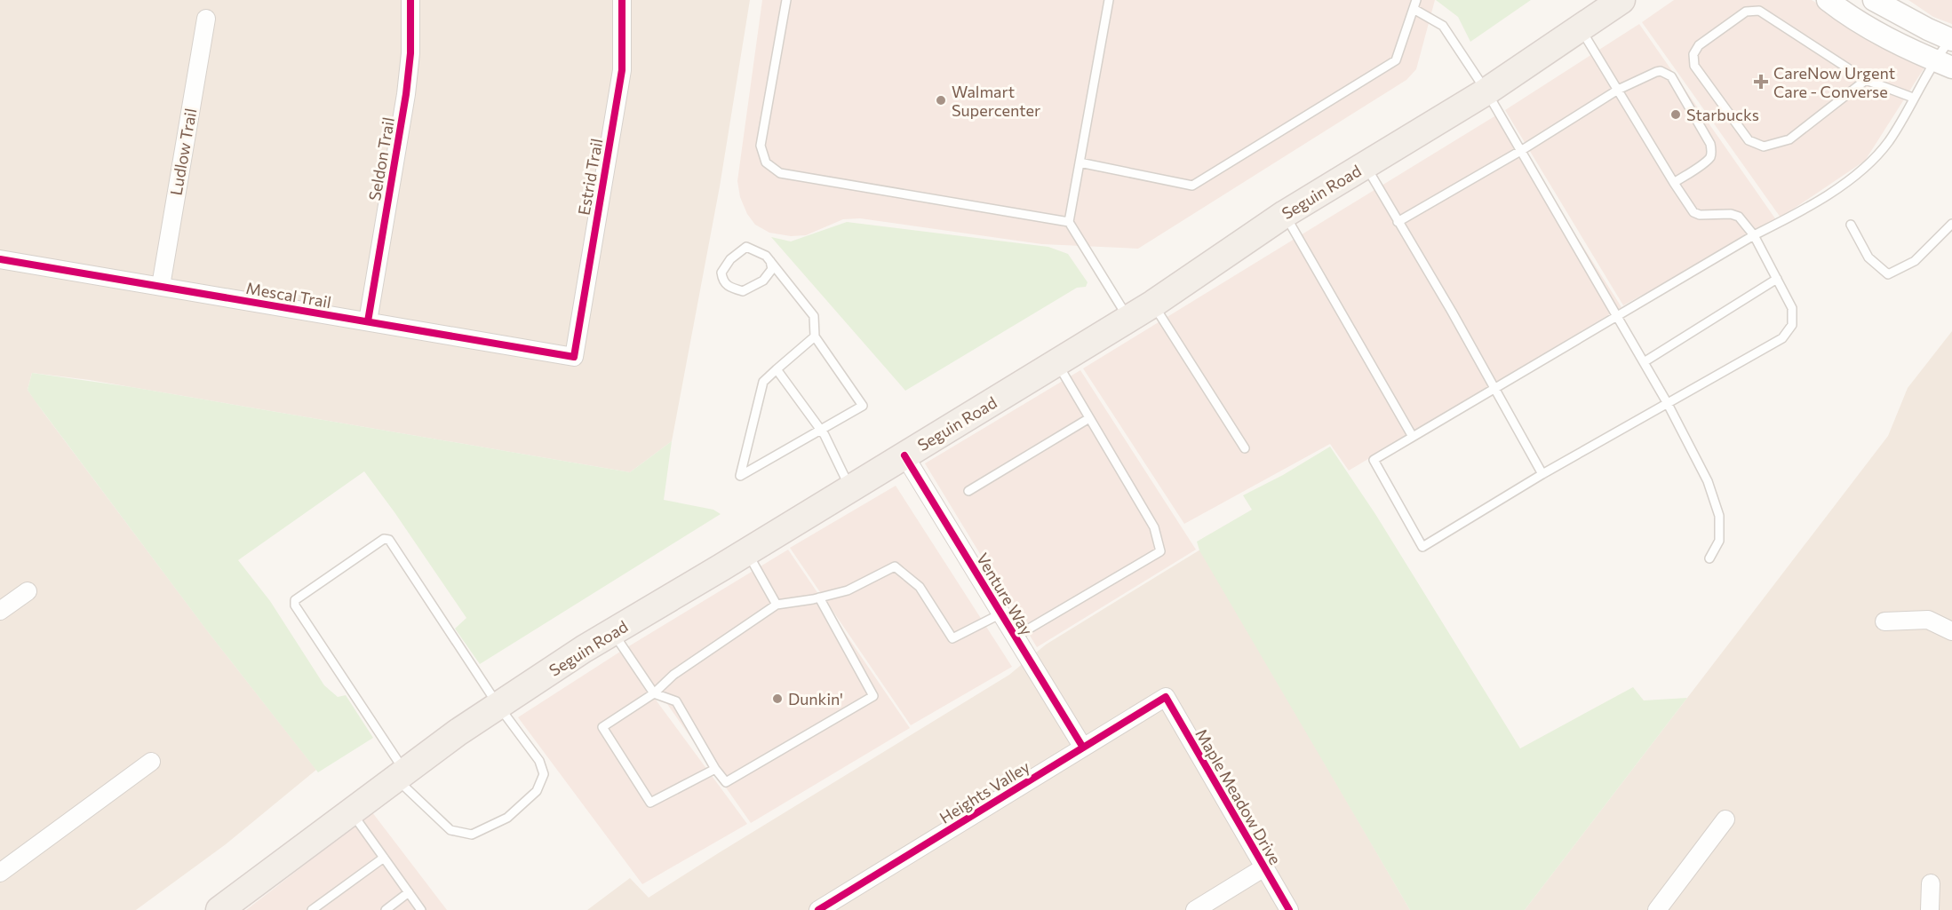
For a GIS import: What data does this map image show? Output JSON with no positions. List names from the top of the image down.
{
  "streets": {
    "main road": ["Seguin Road"],
    "street": [
      "Ludlow Trail",
      "Seldon Trail",
      "Estrid Trail",
      "Mescal Trail",
      "Venture Way",
      "Heights Valley",
      "Maple Meadow Drive"
    ]
  },
  "crossings": [
    ["Ludlow Trail", "Mescal Trail"],
    ["Seldon Trail", "Mescal Trail"],
    ["Estrid Trail", "Mescal Trail"],
    ["Seguin Road", "Venture Way"],
    ["Venture Way", "Heights Valley"],
    ["Heights Valley", "Maple Meadow Drive"]
  ],
  "places": {
    "health": ["CareNow Urgent Care - Converse"],
    "other": ["Walmart Supercenter", "Starbucks", "Dunkin'"]
  }
}
